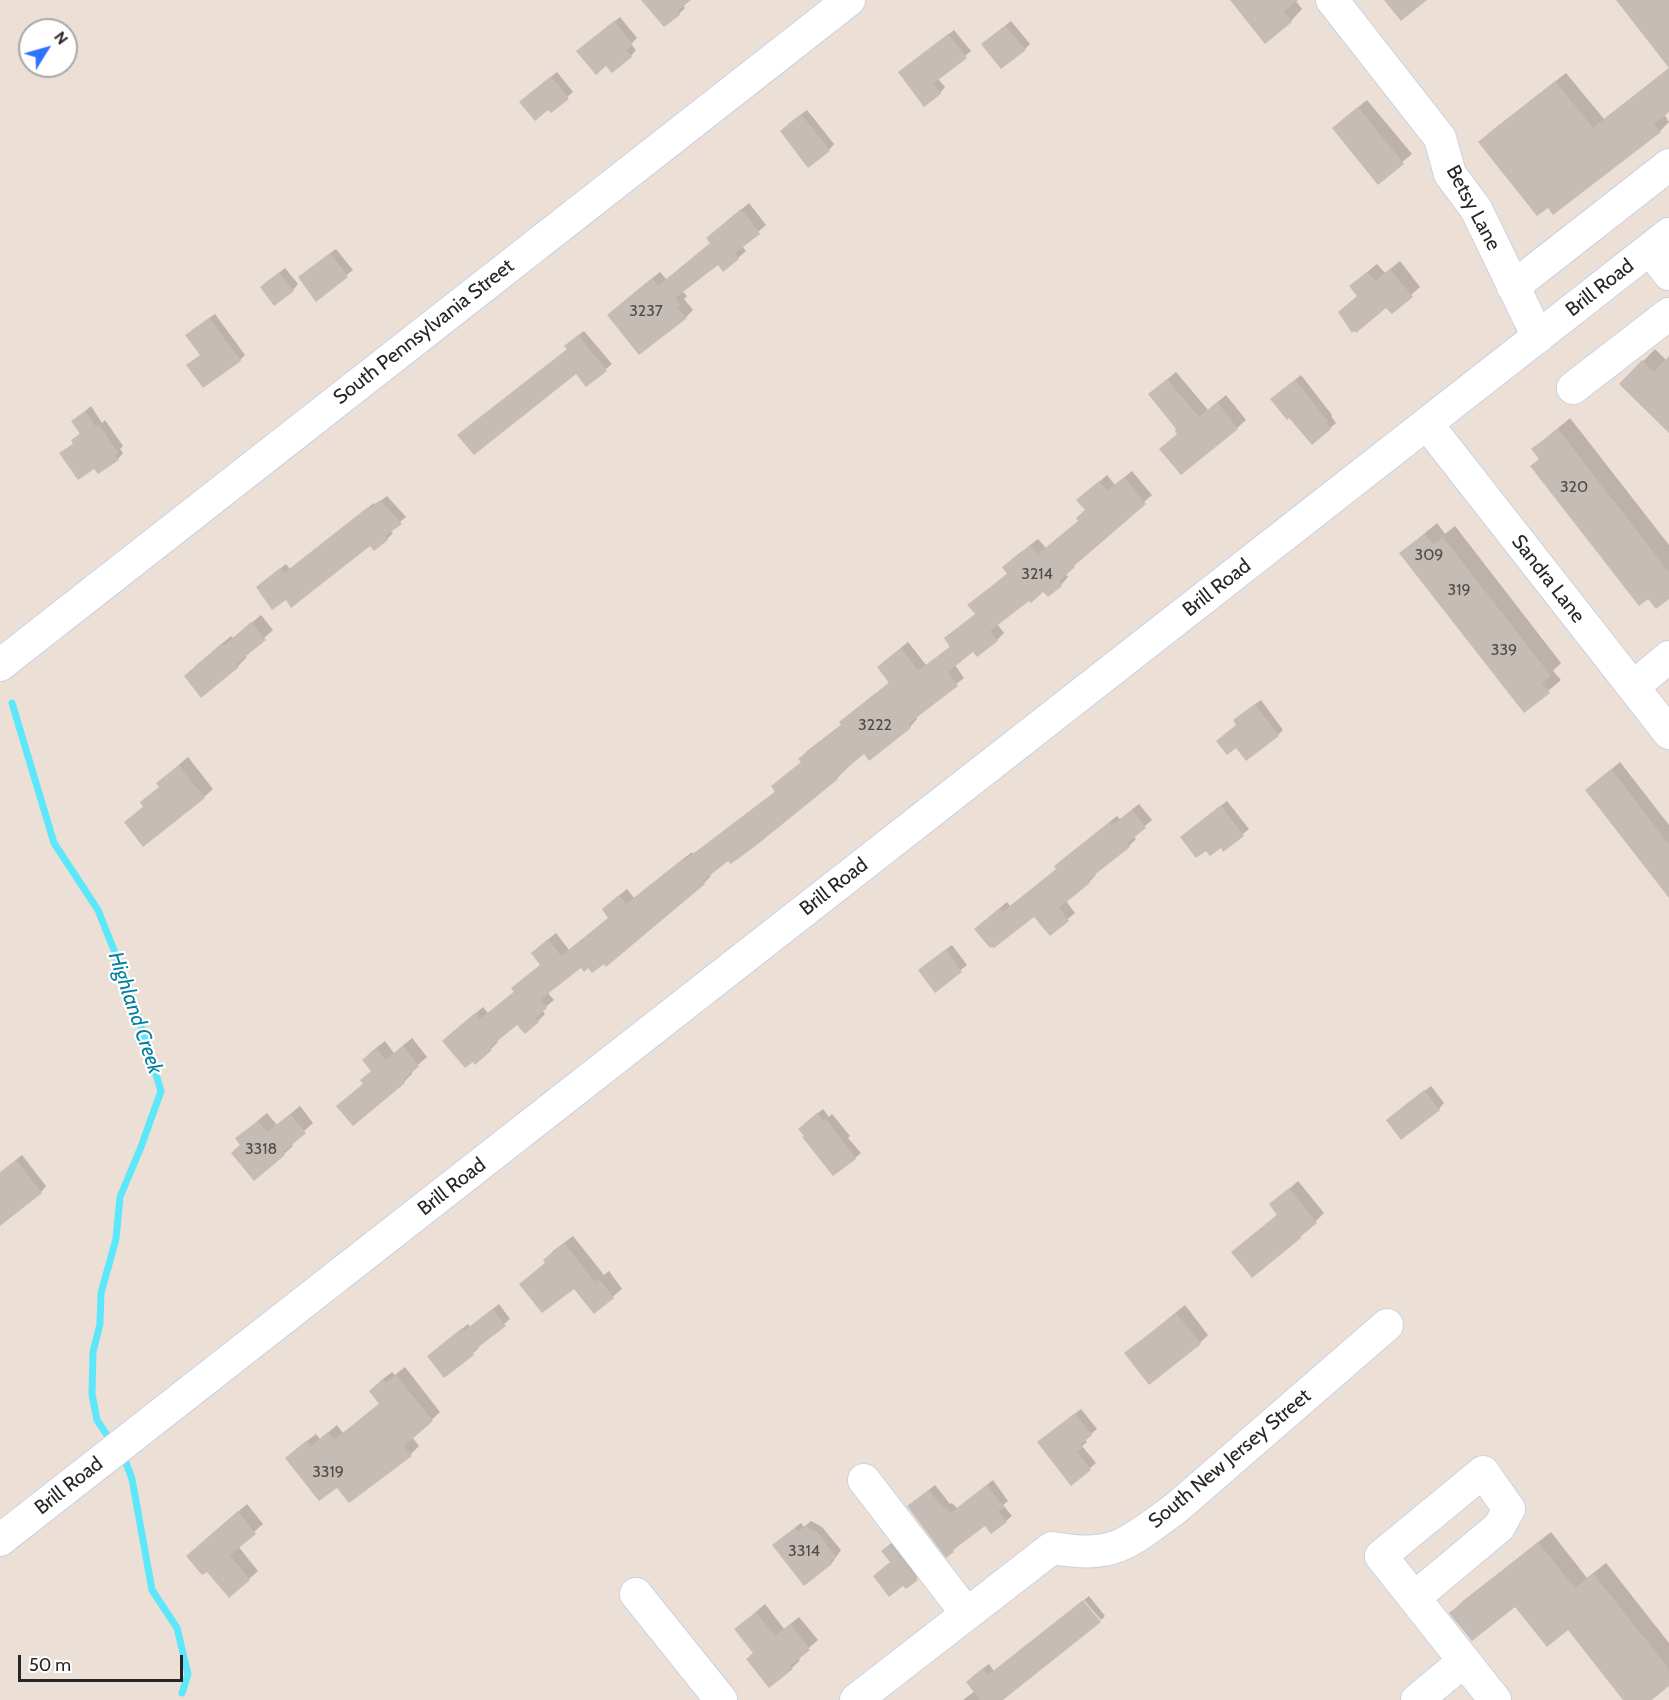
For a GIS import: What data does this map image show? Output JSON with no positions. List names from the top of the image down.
{
  "streets": {
    "street": [
      "Betsy Lane",
      "Brill Road",
      "South Pennsylvania Street",
      "Sandra Lane",
      "South New Jersey Street"
    ]
  },
  "crossings": [
    ["Betsy Lane", "Brill Road"],
    ["Brill Road", "Sandra Lane"]
  ],
  "water": ["Highland Creek"],
  "house_numbers": [
    "3237",
    "320",
    "309",
    "3214",
    "319",
    "339",
    "3222",
    "3318",
    "3319",
    "3314"
  ],
  "scale_bar": "50 m",
  "north": "top right"
}
